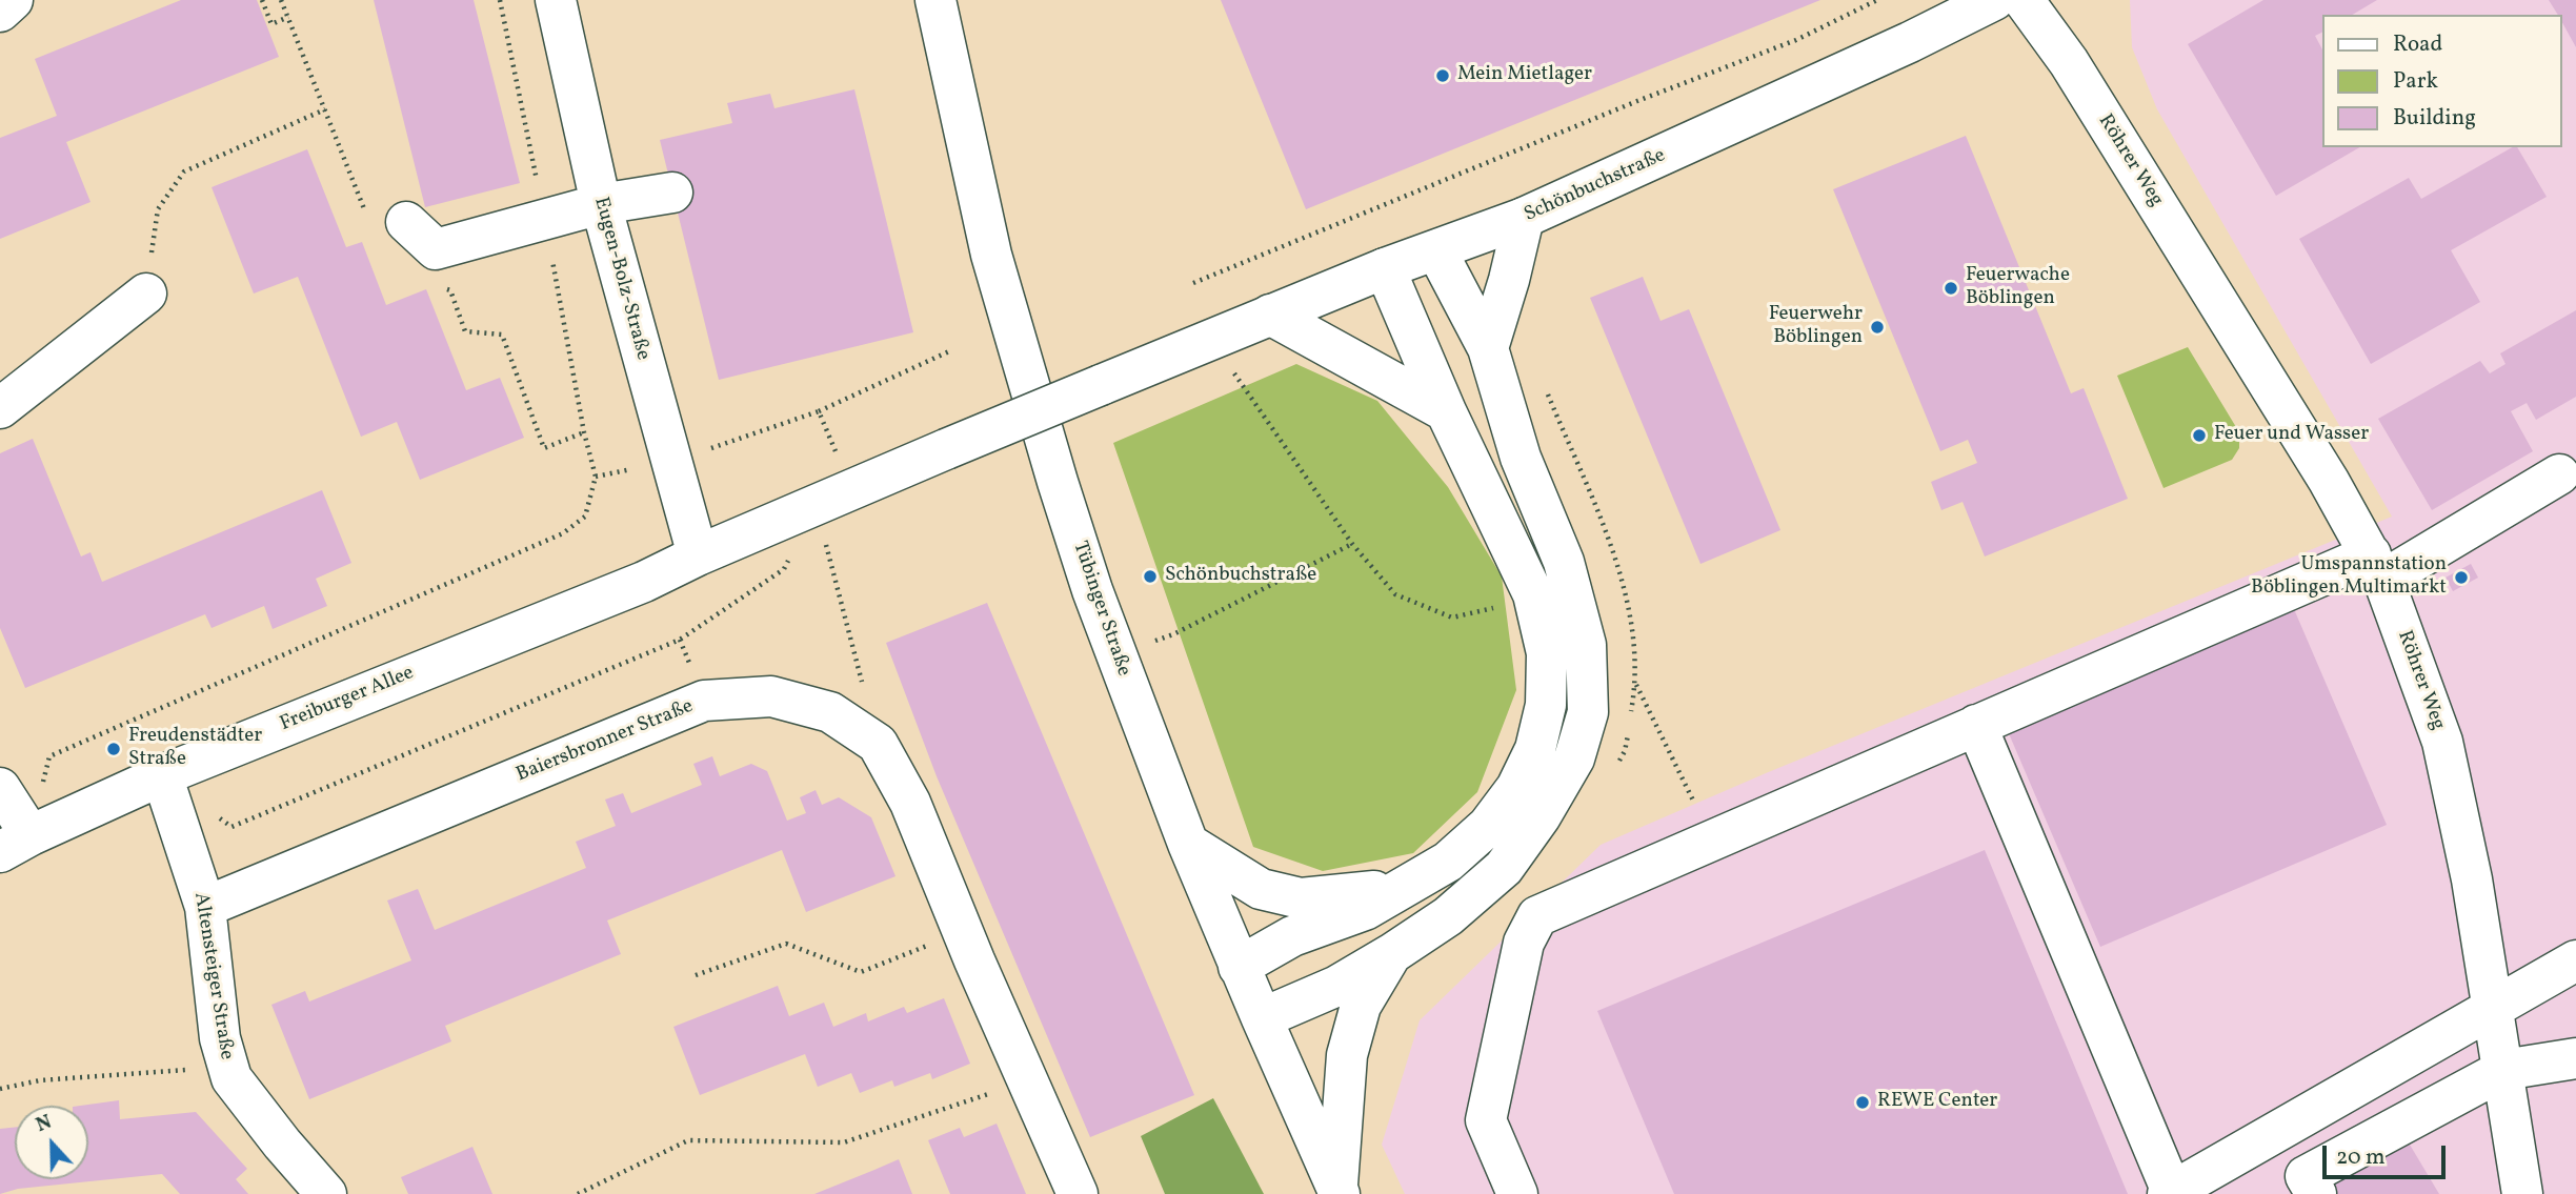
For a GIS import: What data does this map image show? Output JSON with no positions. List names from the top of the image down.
{
  "streets": {
    "street": [
      "Röhrer Weg",
      "Schönbuchstraße",
      "Eugen-Bolz-Straße",
      "Tübinger Straße",
      "Freiburger Allee",
      "Baiersbronner Straße",
      "Altensteiger Straße"
    ]
  },
  "crossings": [
    ["Schönbuchstraße", "Eugen-Bolz-Straße"],
    ["Schönbuchstraße", "Freiburger Allee"],
    ["Eugen-Bolz-Straße", "Freiburger Allee"],
    ["Freiburger Allee", "Altensteiger Straße"],
    ["Baiersbronner Straße", "Altensteiger Straße"]
  ],
  "places": [
    "Mein Mietlager",
    "Feuerwache Böblingen",
    "Feuerwehr Böblingen",
    "Feuer und Wasser",
    "Schönbuchstraße",
    "Umspannstation Böblingen Multimarkt",
    "Freudenstädter Straße",
    "REWE Center"
  ],
  "legend": ["Road", "Park", "Building"],
  "scale_bar": "20 m",
  "north": "top"
}
